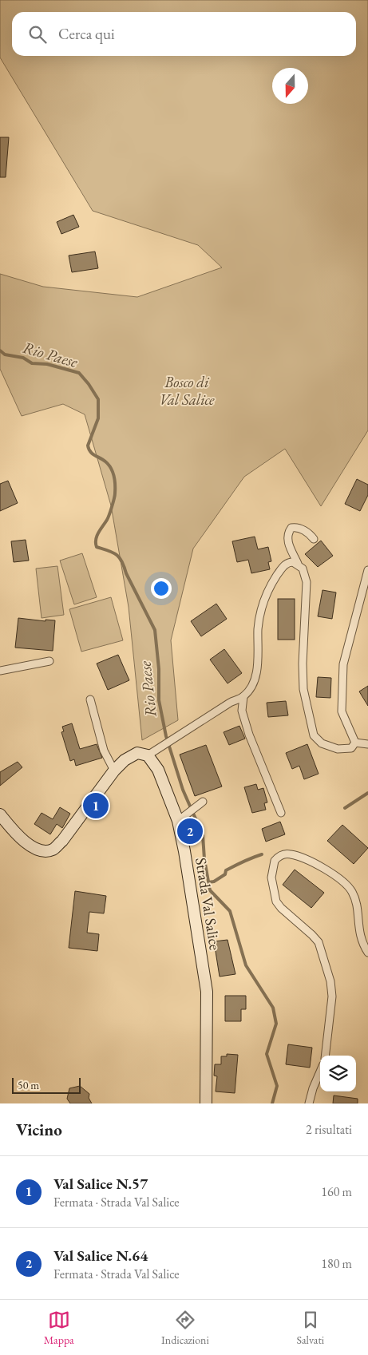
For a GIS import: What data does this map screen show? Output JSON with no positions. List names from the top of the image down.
{
  "streets": {
    "street": ["Strada Val Salice"]
  },
  "water": ["Rio Paese"],
  "parks": ["Bosco di Val Salice"],
  "scale_bar": "50 m",
  "north": "bottom",
  "page": {
    "search": "Cerca qui",
    "pins": ["1", "2"],
    "scale": "50 m",
    "heading": ["Vicino", "2 risultati"],
    "list": [
      {
        "mark": "1",
        "name": "Val Salice N.57",
        "note": "Fermata · Strada Val Salice",
        "value": "160 m"
      },
      {
        "mark": "2",
        "name": "Val Salice N.64",
        "note": "Fermata · Strada Val Salice",
        "value": "180 m"
      }
    ],
    "nav": ["Mappa", "Indicazioni", "Salvati"]
  }
}
